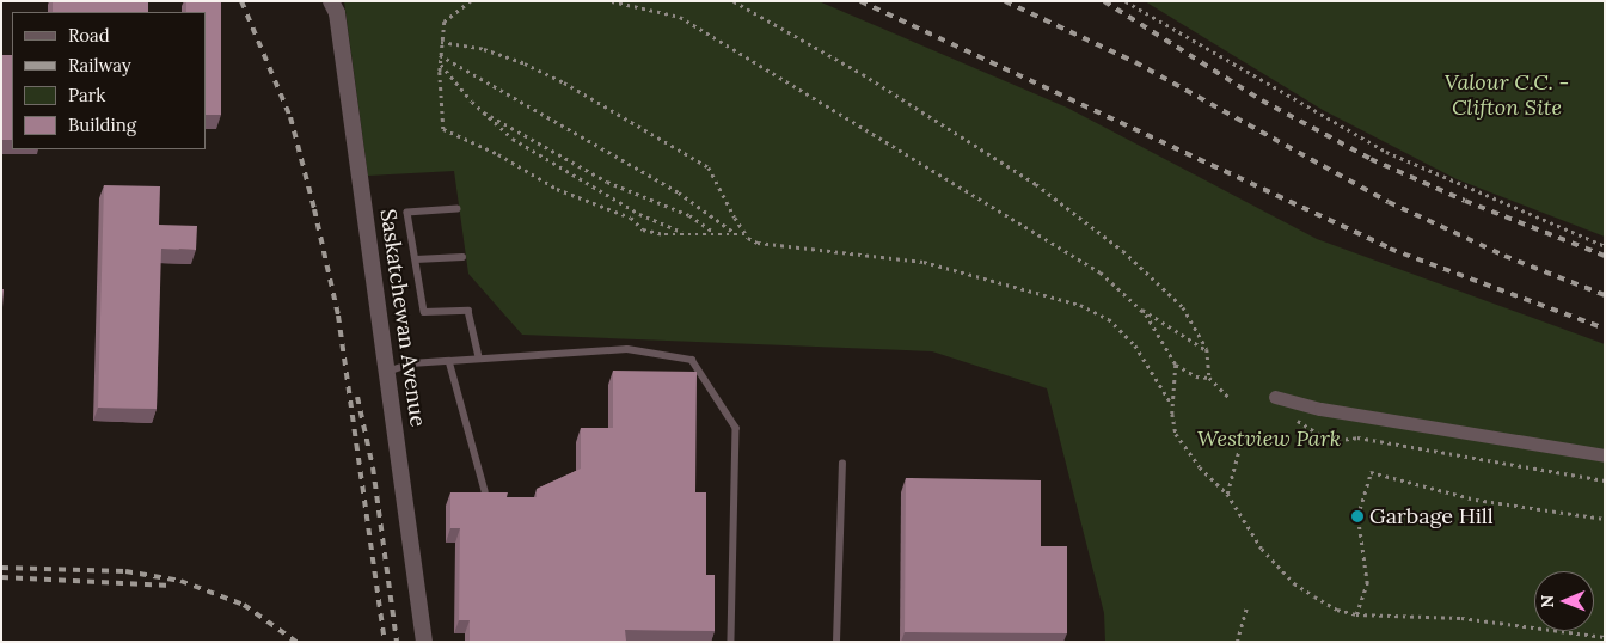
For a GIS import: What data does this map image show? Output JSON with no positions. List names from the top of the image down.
{
  "streets": {
    "street": ["Saskatchewan Avenue"]
  },
  "parks": ["Valour C.C. - Clifton Site", "Westview Park"],
  "places": ["Garbage Hill"],
  "legend": [
    "Road",
    "Railway",
    "Park",
    "Building"
  ],
  "north": "left"
}
